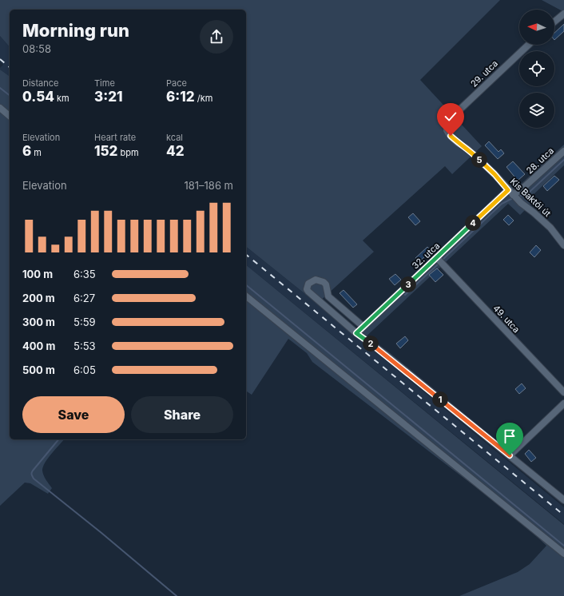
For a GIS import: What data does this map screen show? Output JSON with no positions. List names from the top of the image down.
{
  "streets": {
    "street": [
      "29. utca",
      "28. utca",
      "Kis Baktói út",
      "32. utca",
      "49. utca"
    ]
  },
  "crossings": [
    ["29. utca", "Kis Baktói út"],
    ["28. utca", "Kis Baktói út"],
    ["28. utca", "32. utca"],
    ["Kis Baktói út", "32. utca"],
    ["32. utca", "49. utca"]
  ],
  "north": "left",
  "page": {
    "heading": ["Morning run", "08:58"],
    "stats": [
      ["Distance", "0.54 km"],
      ["Time", "3:21"],
      ["Pace", "6:12 /km"],
      ["Elevation", "6 m"],
      ["Heart rate", "152 bpm"],
      ["kcal", "42"]
    ],
    "pins": [
      "5",
      "4",
      "3",
      "2",
      "1"
    ],
    "chart": ["Elevation", "181–186 m"],
    "list": [
      {
        "name": "100 m",
        "note": "6:35"
      },
      {
        "name": "200 m",
        "note": "6:27"
      },
      {
        "name": "300 m",
        "note": "5:59"
      },
      {
        "name": "400 m",
        "note": "5:53"
      },
      {
        "name": "500 m",
        "note": "6:05"
      }
    ],
    "buttons": ["Save", "Share"]
  }
}
